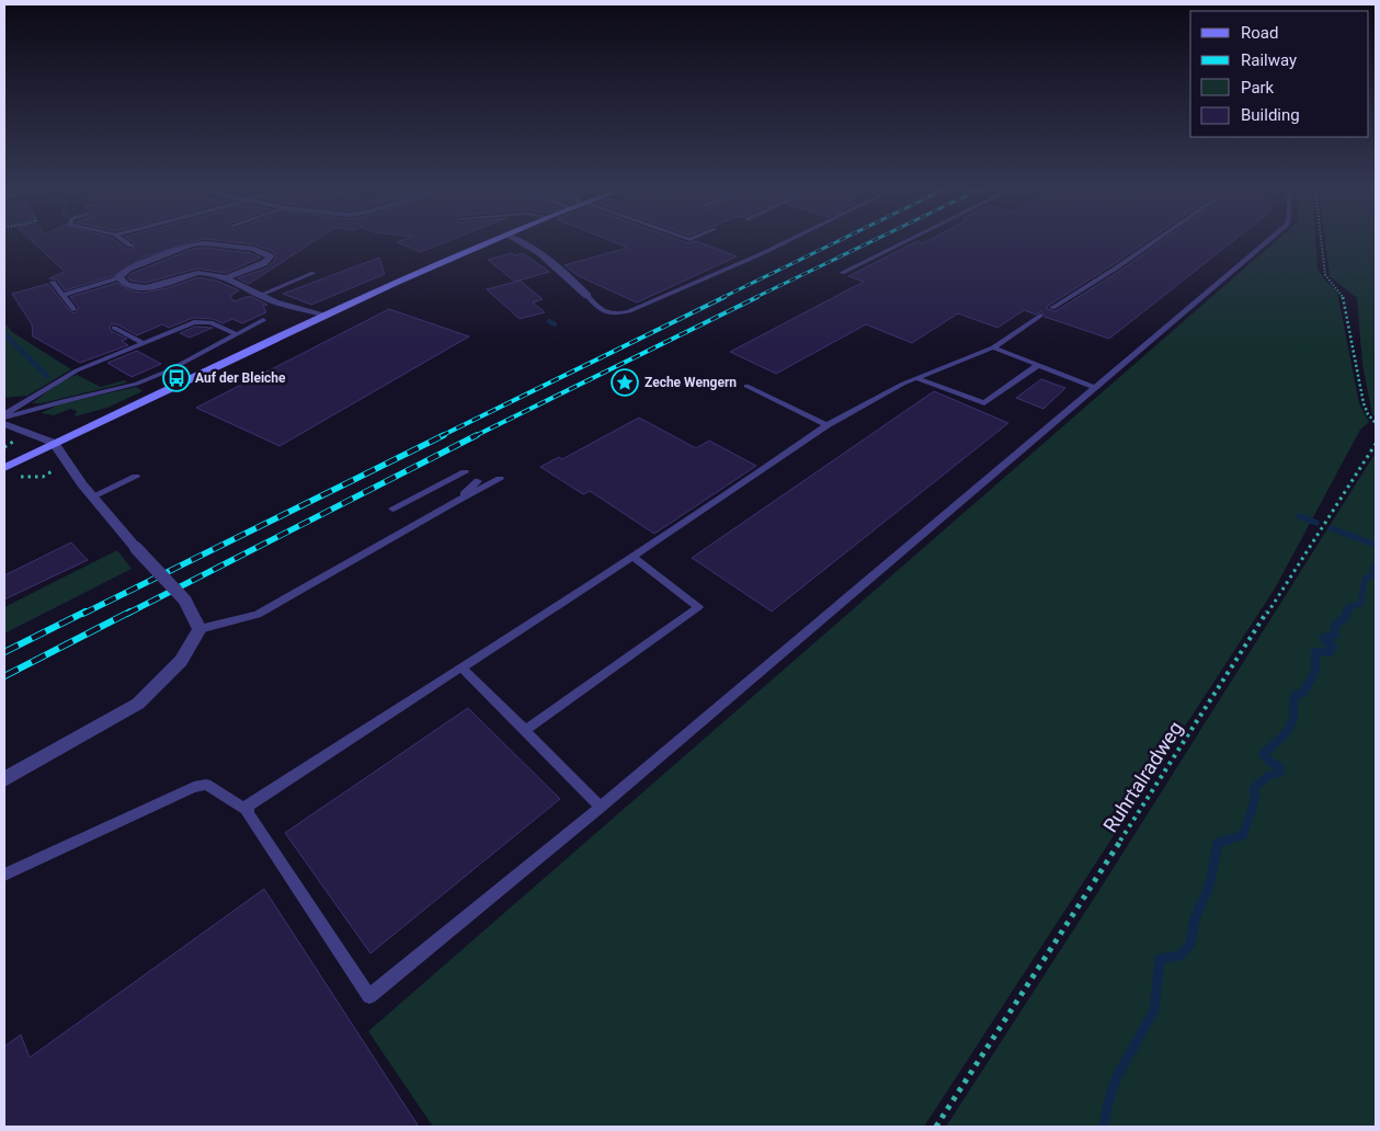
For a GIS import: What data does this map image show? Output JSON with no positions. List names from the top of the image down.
{
  "streets": {
    "path": ["Ruhrtalradweg"]
  },
  "places": {
    "bus stop": ["Auf der Bleiche"],
    "place": ["Zeche Wengern"]
  },
  "legend": [
    "Road",
    "Railway",
    "Park",
    "Building"
  ]
}
